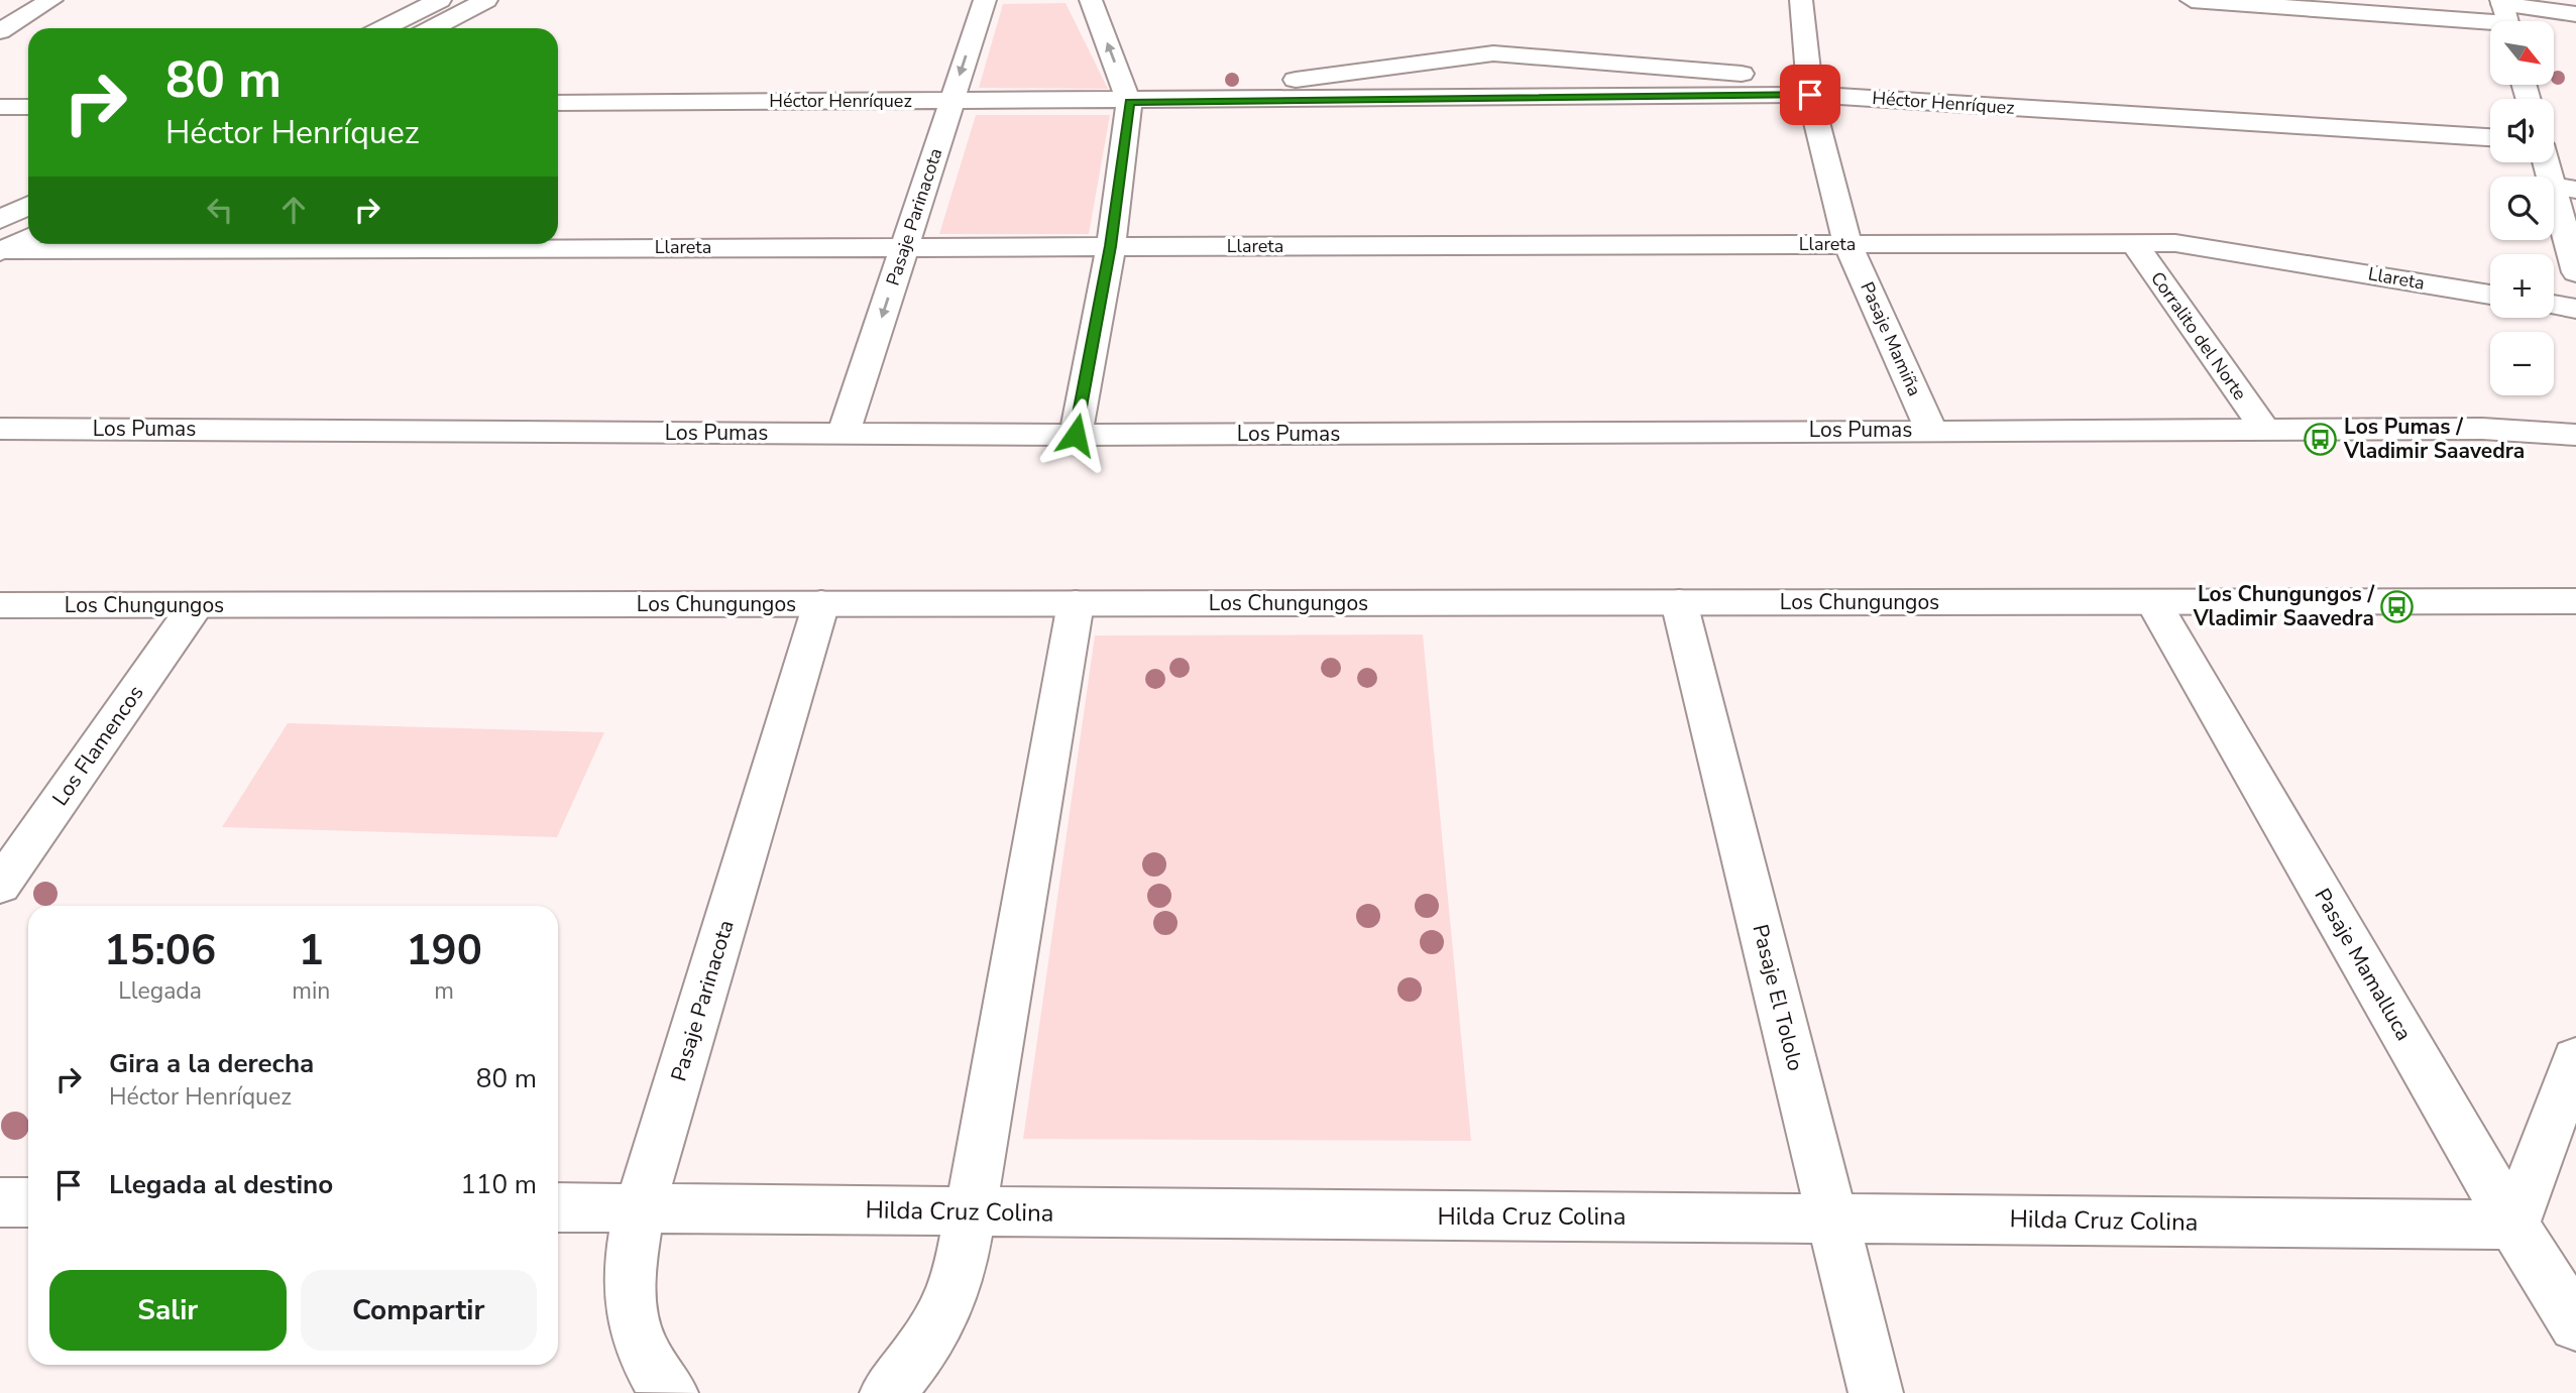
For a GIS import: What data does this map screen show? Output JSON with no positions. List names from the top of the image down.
{
  "streets": {
    "street": [
      "Héctor Henríquez",
      "Pasaje Parinacota",
      "Llareta",
      "Corralito del Norte",
      "Pasaje Mamiña",
      "Los Pumas",
      "Los Chungungos",
      "Los Flamencos",
      "Pasaje Mamalluca",
      "Pasaje El Tololo",
      "Hilda Cruz Colina"
    ]
  },
  "crossings": [
    ["Héctor Henríquez", "Pasaje Parinacota"],
    ["Héctor Henríquez", "Pasaje Mamiña"],
    ["Pasaje Parinacota", "Llareta"],
    ["Pasaje Parinacota", "Los Pumas"],
    ["Pasaje Parinacota", "Los Chungungos"],
    ["Pasaje Parinacota", "Hilda Cruz Colina"],
    ["Llareta", "Corralito del Norte"],
    ["Llareta", "Pasaje Mamiña"],
    ["Corralito del Norte", "Los Pumas"],
    ["Pasaje Mamiña", "Los Pumas"],
    ["Los Chungungos", "Los Flamencos"],
    ["Los Chungungos", "Pasaje Mamalluca"],
    ["Los Chungungos", "Pasaje El Tololo"],
    ["Pasaje Mamalluca", "Hilda Cruz Colina"],
    ["Pasaje El Tololo", "Hilda Cruz Colina"]
  ],
  "places": {
    "bus stop": ["Los Pumas / Vladimir Saavedra", "Los Chungungos / Vladimir Saavedra"]
  },
  "north": "bottom right",
  "page": {
    "map_buttons": ["+", "−"],
    "turn": ["80 m", "Héctor Henríquez"],
    "eta": [
      "15:06",
      "Llegada",
      "1",
      "min",
      "190",
      "m"
    ],
    "list": [
      {
        "name": "Gira a la derecha",
        "note": "Héctor Henríquez",
        "value": "80 m"
      },
      {
        "name": "Llegada al destino",
        "value": "110 m"
      }
    ],
    "buttons": ["Salir", "Compartir"]
  }
}
